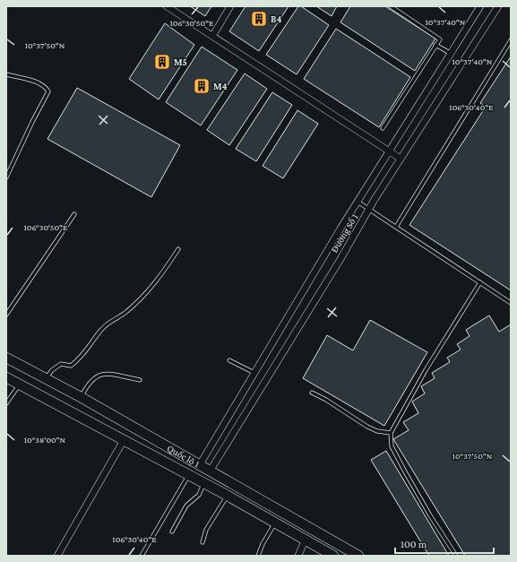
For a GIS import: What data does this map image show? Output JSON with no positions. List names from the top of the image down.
{
  "streets": {
    "highway": ["Quốc lộ 1"],
    "street": ["Đường Số 1"]
  },
  "crossings": [
    ["Đường Số 1", "Quốc lộ 1"]
  ],
  "places": {
    "building": ["B4", "M5", "M4"]
  },
  "scale_bar": "100 m",
  "coordinates": [
    "10°37'40\"N",
    "106°30'50\"E",
    "10°37'50\"N",
    "106°30'40\"E",
    "10°38'00\"N"
  ]
}
